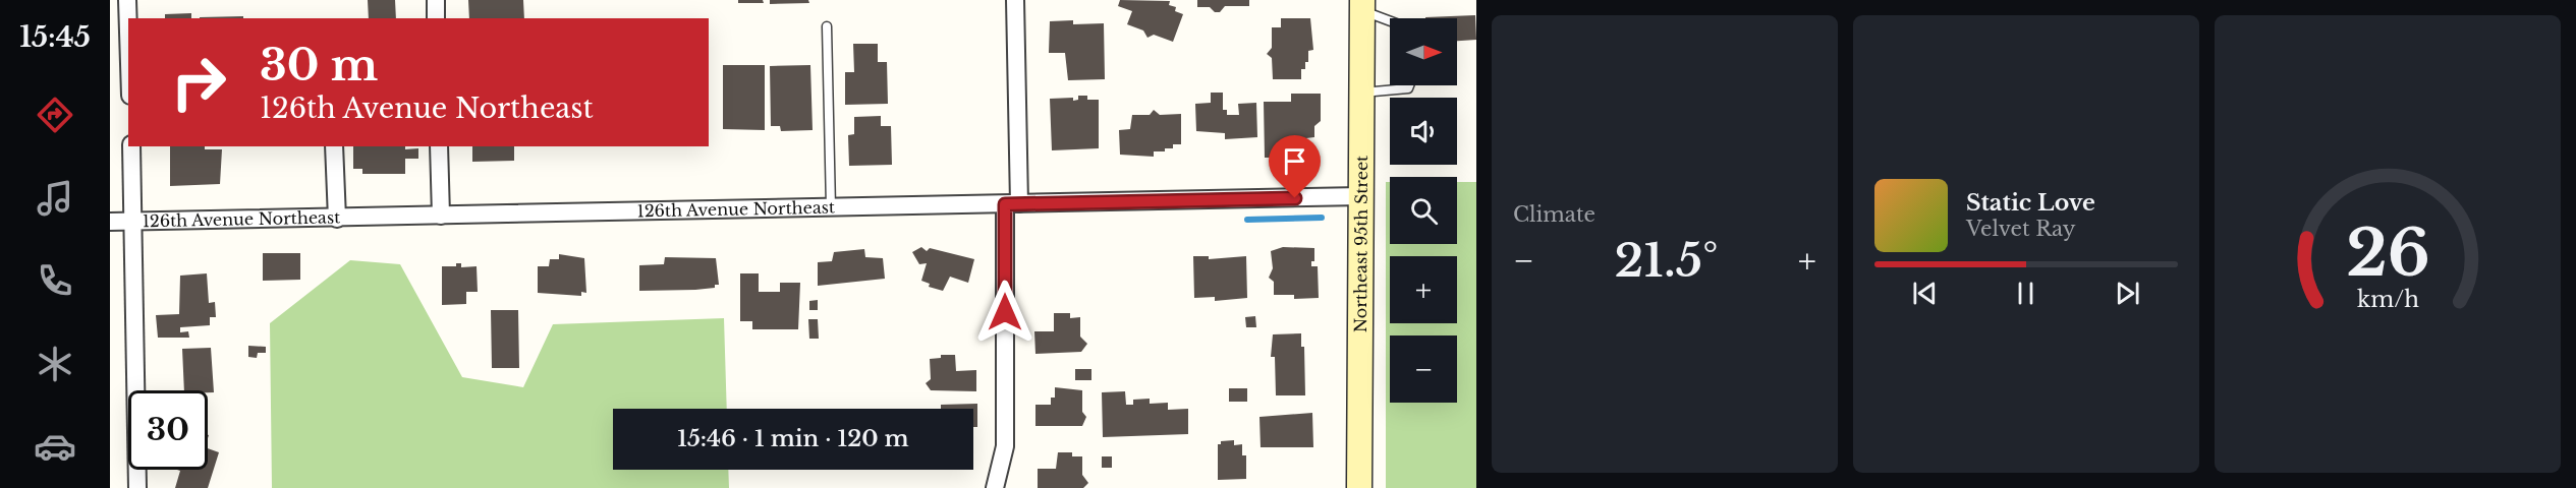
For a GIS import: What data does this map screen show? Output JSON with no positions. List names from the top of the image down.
{
  "streets": {
    "street": ["126th Avenue Northeast", "Northeast 95th Street"]
  },
  "crossings": [
    ["126th Avenue Northeast", "Northeast 95th Street"]
  ],
  "north": "right",
  "page": {
    "tabs": "15:45",
    "tile": "Climate",
    "map_buttons": ["+", "−"],
    "turn": ["30 m", "126th Avenue Northeast"],
    "song": ["Static Love", "Velvet Ray"],
    "heat": ["−", "21.5°", "+"],
    "limit": "30",
    "trip": "15:46 · 1 min · 120 m",
    "gauge": ["26", "km/h"]
  }
}
